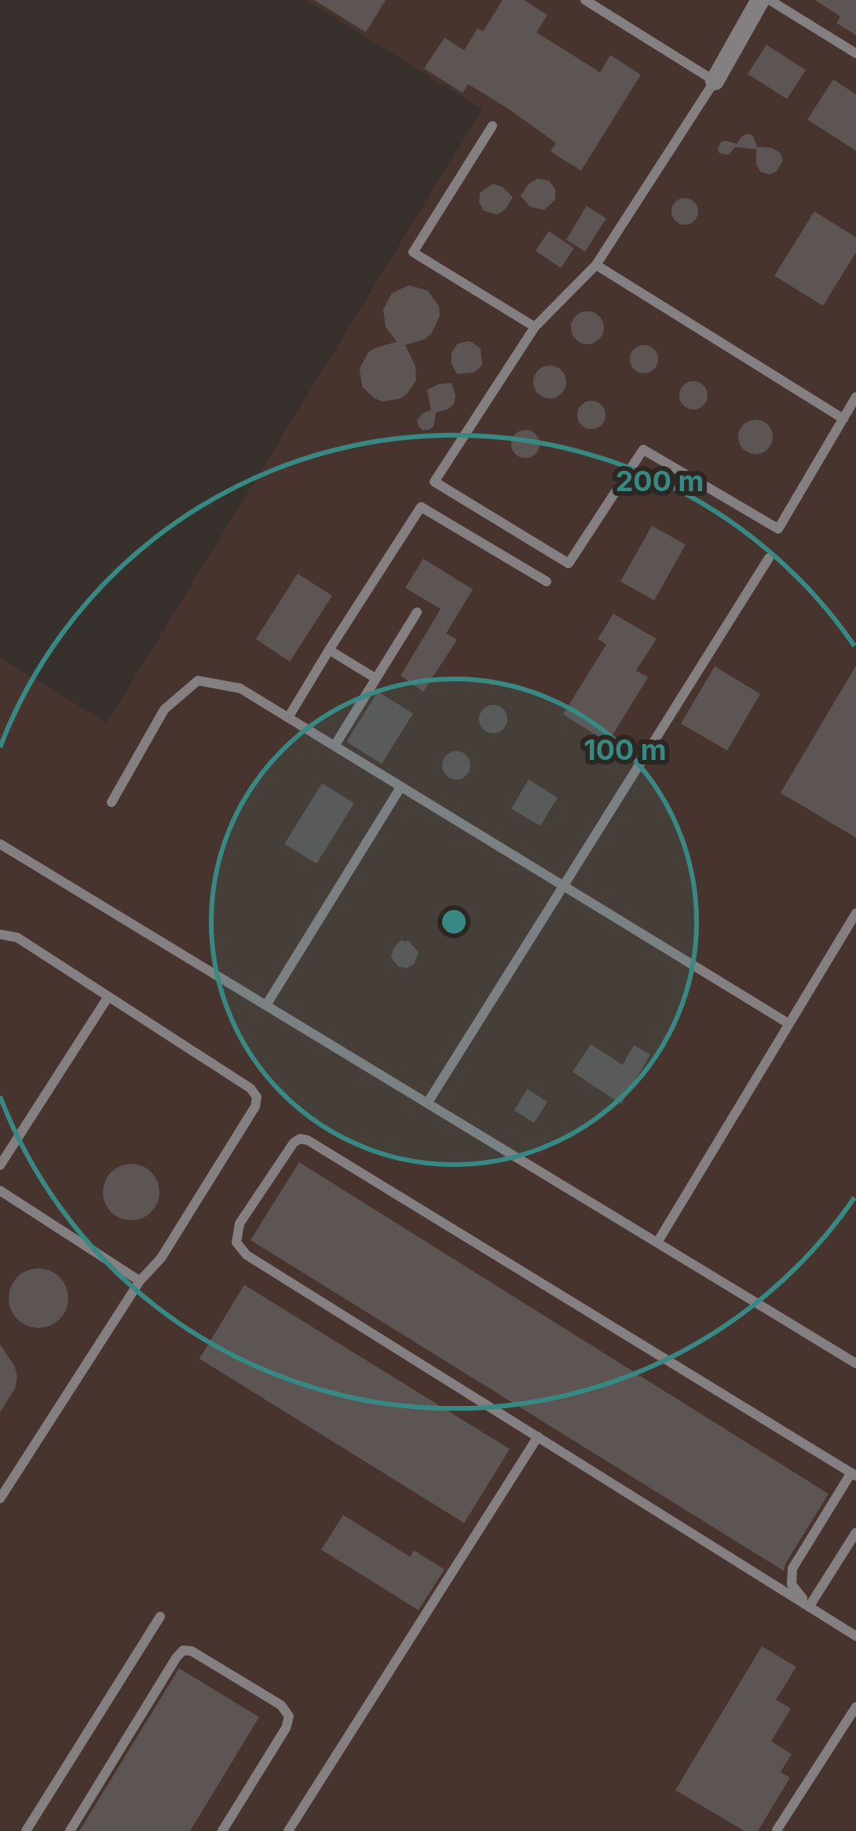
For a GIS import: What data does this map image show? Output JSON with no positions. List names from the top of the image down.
{
  "rings": ["200 m", "100 m"]
}
